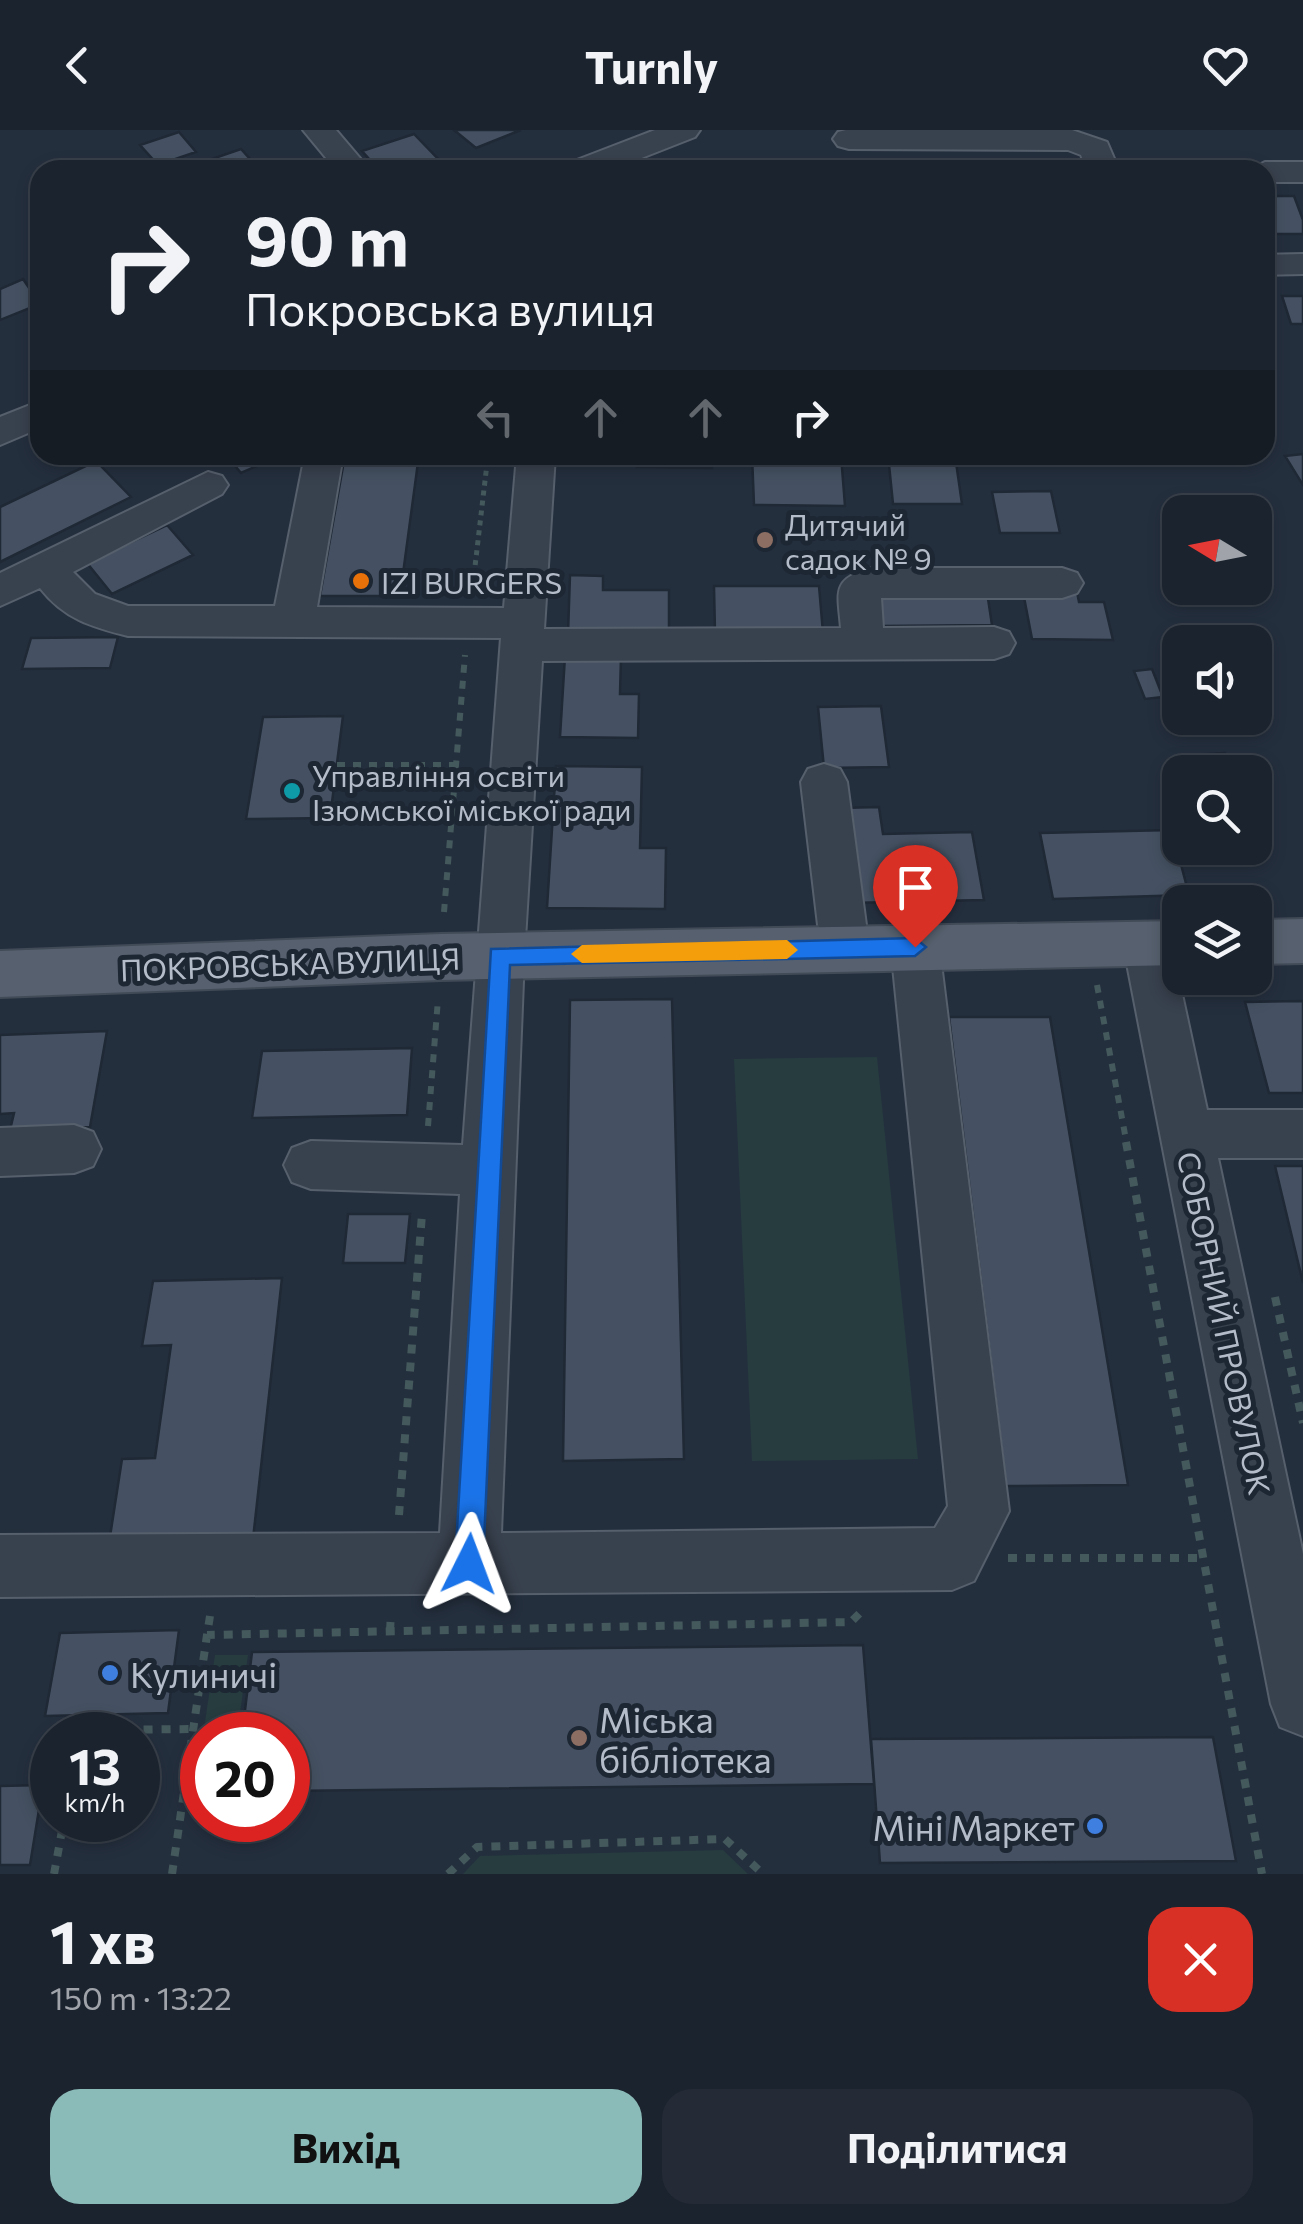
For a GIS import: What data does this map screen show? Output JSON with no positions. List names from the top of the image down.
{
  "streets": {
    "main road": ["ПОКРОВСЬКА ВУЛИЦЯ"],
    "street": ["СОБОРНИЙ ПРОВУЛОК"]
  },
  "places": [
    "Дитячий садок № 9",
    "IZI BURGERS",
    "Управління освіти Ізюмської міської ради",
    "Кулиничі",
    "Міська бiблiотека",
    "Міні Маркет"
  ],
  "north": "left",
  "page": {
    "header": "Turnly",
    "turn": ["90 m", "Покровська вулиця"],
    "speed": "13 km/h",
    "limit": "20",
    "heading": ["1 хв", "150 m · 13:22"],
    "buttons": ["Вихід", "Поділитися"]
  }
}
